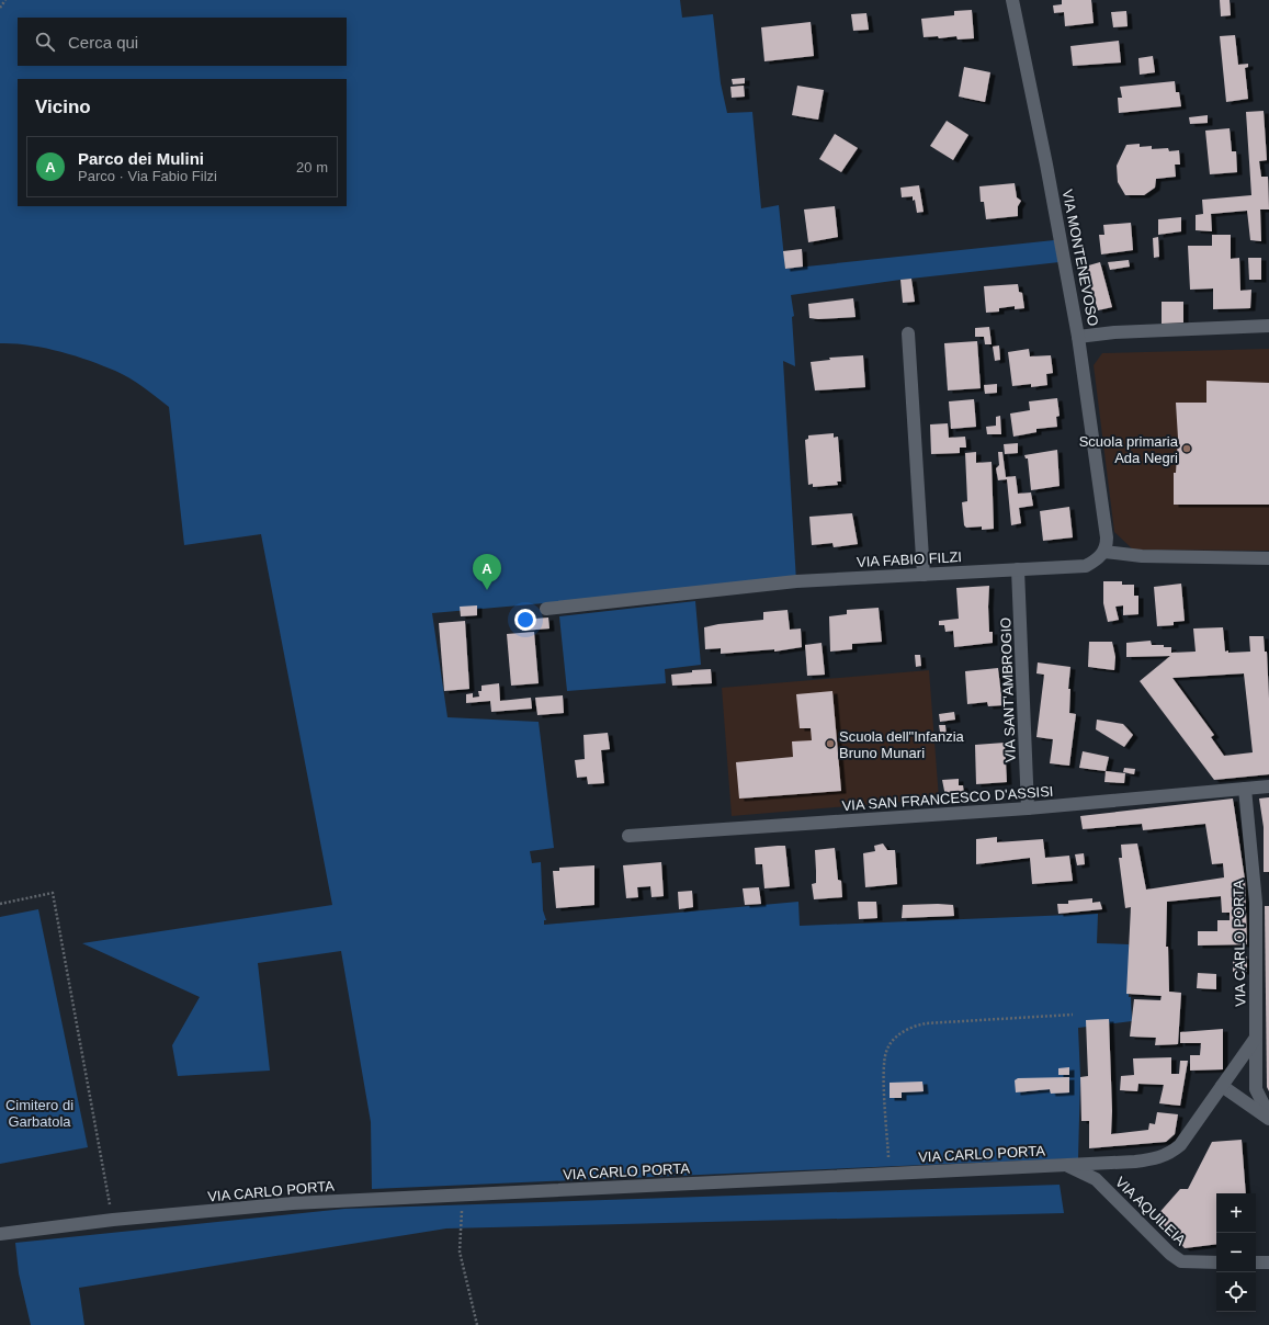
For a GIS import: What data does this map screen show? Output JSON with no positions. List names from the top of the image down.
{
  "streets": {
    "street": [
      "VIA MONTENEVOSO",
      "VIA FABIO FILZI",
      "VIA SANT'AMBROGIO",
      "VIA SAN FRANCESCO D'ASSISI",
      "VIA CARLO PORTA",
      "VIA AQUILEIA"
    ]
  },
  "crossings": [
    ["VIA FABIO FILZI", "VIA SANT'AMBROGIO"],
    ["VIA SANT'AMBROGIO", "VIA SAN FRANCESCO D'ASSISI"],
    ["VIA SAN FRANCESCO D'ASSISI", "VIA CARLO PORTA"],
    ["VIA CARLO PORTA", "VIA AQUILEIA"]
  ],
  "parks": ["Cimitero di Garbatola"],
  "places": ["Scuola primaria Ada Negri", "Scuola dell\"Infanzia Bruno Munari"],
  "page": {
    "search": "Cerca qui",
    "heading": "Vicino",
    "list": [
      {
        "mark": "A",
        "name": "Parco dei Mulini",
        "note": "Parco · Via Fabio Filzi",
        "value": "20 m"
      }
    ],
    "pins": "A",
    "map_buttons": ["+", "−"]
  }
}
